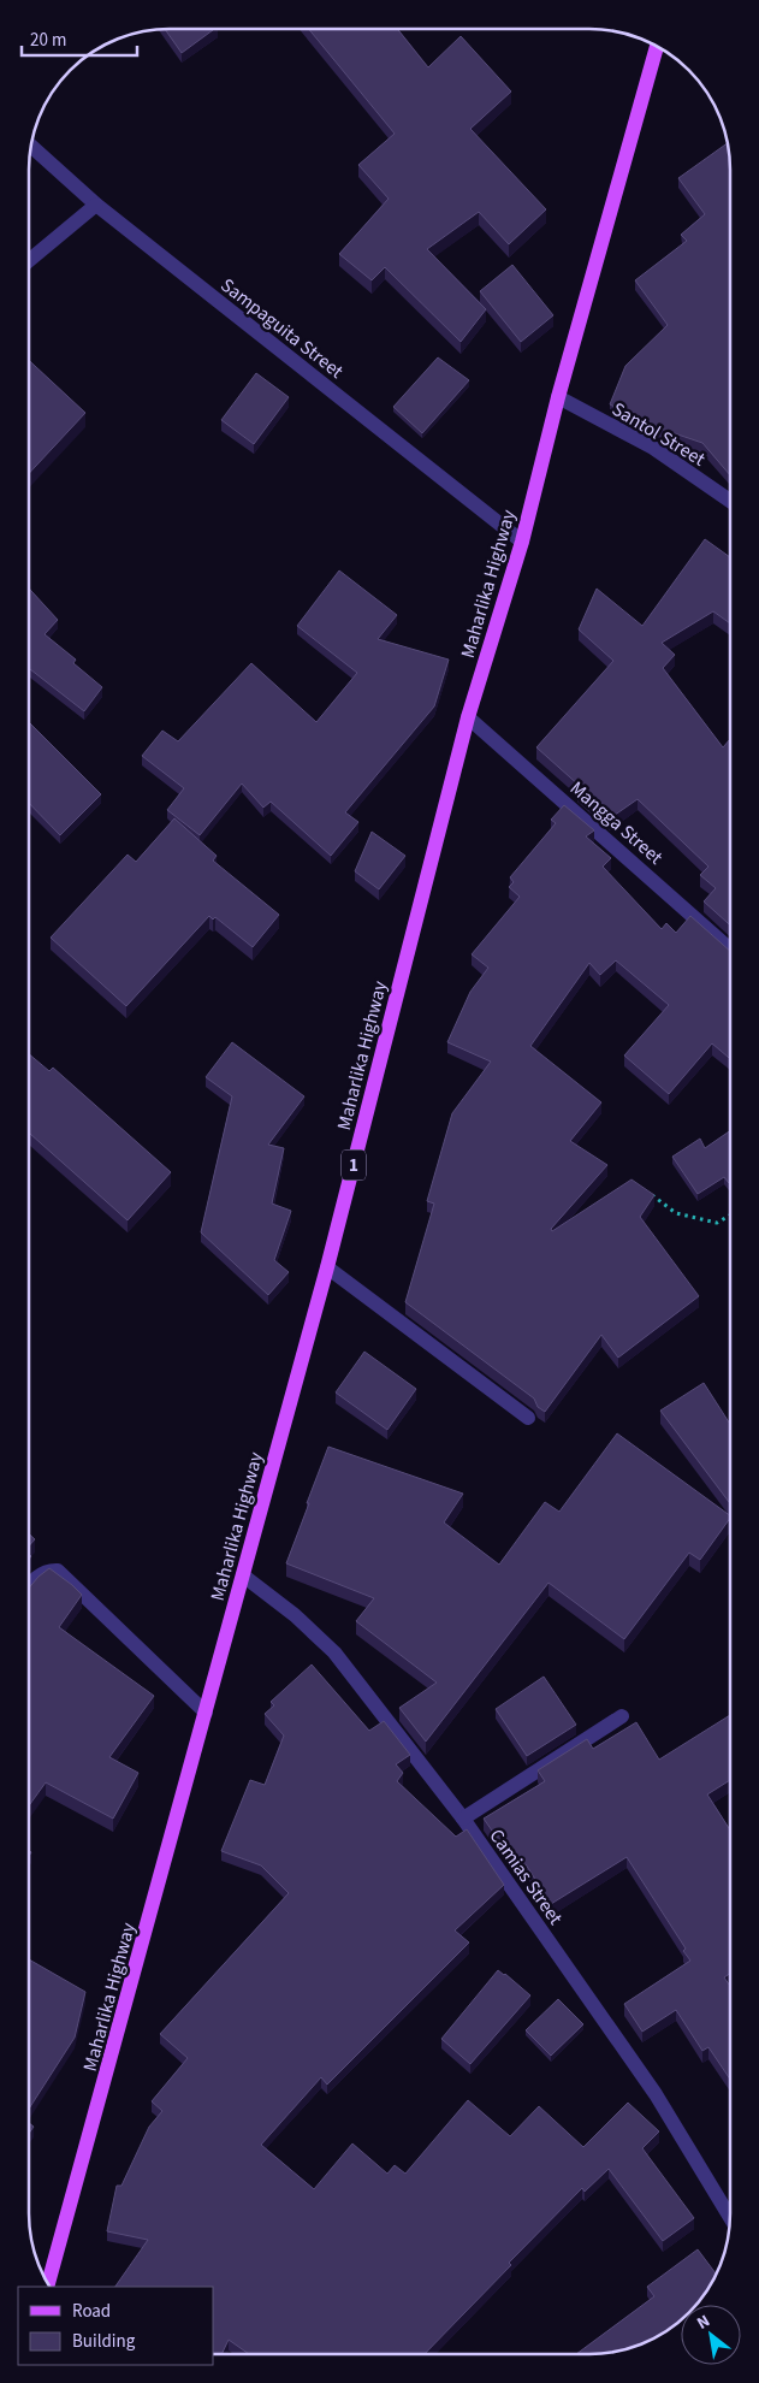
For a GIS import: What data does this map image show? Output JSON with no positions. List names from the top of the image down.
{
  "streets": {
    "main road": ["Maharlika Highway", "1"],
    "street": [
      "Sampaguita Street",
      "Santol Street",
      "Mangga Street",
      "Camias Street"
    ]
  },
  "crossings": [
    ["Sampaguita Street", "Maharlika Highway"],
    ["Santol Street", "Maharlika Highway"],
    ["Maharlika Highway", "Mangga Street"],
    ["Maharlika Highway", "Camias Street"]
  ],
  "legend": ["Road", "Building"],
  "scale_bar": "20 m",
  "north": "top left"
}
